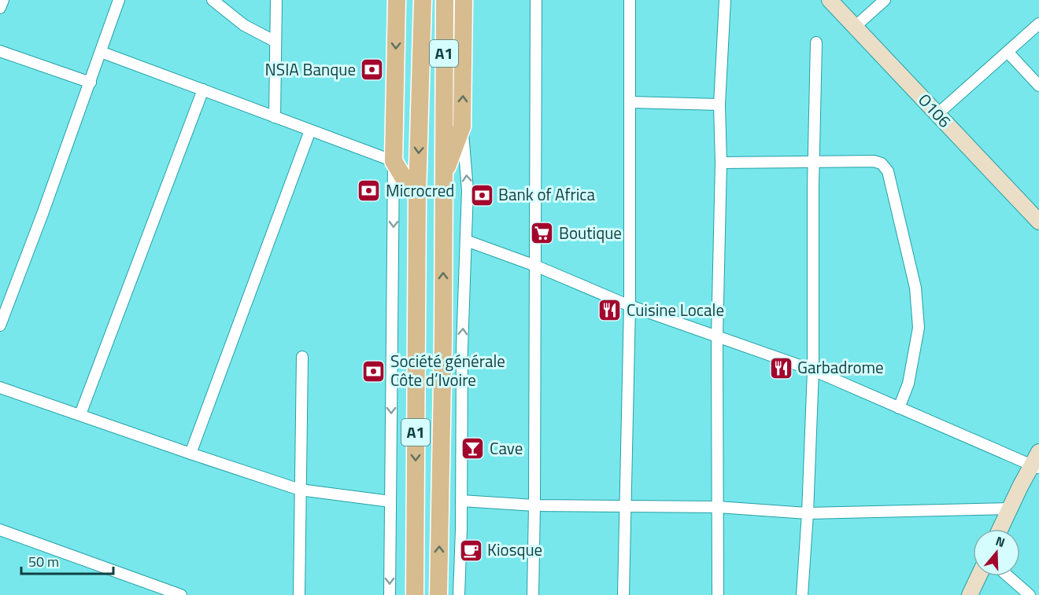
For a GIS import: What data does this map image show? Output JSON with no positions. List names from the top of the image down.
{
  "streets": {
    "main road": ["A1", "O106"]
  },
  "places": {
    "bank": [
      "NSIA Banque",
      "Microcred",
      "Bank of Africa",
      "Société générale Côte d’Ivoire"
    ],
    "supermarket": ["Boutique"],
    "restaurant": ["Cuisine Locale", "Garbadrome"],
    "bar": ["Cave"],
    "cafe": ["Kiosque"]
  },
  "scale_bar": "50 m",
  "north": "top"
}
